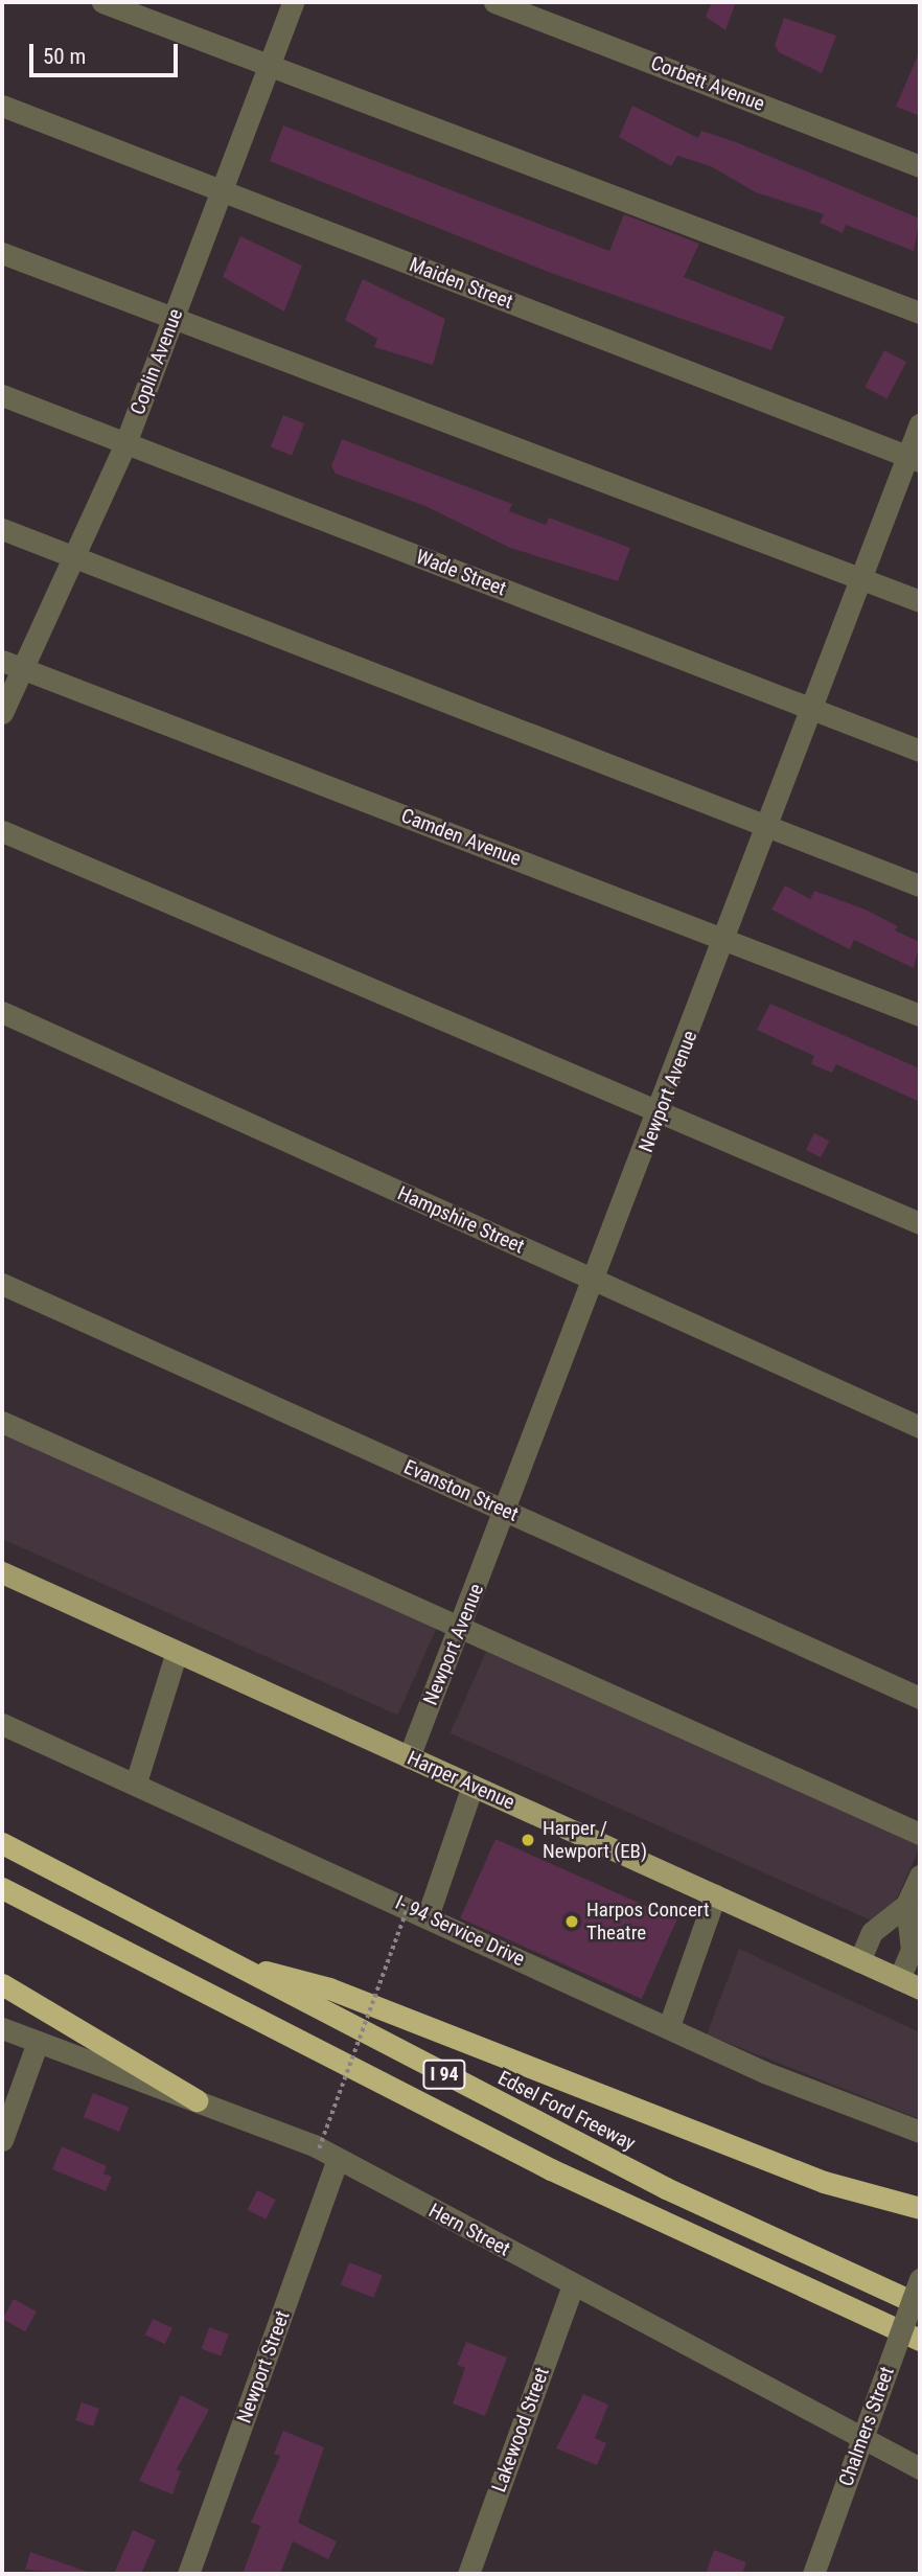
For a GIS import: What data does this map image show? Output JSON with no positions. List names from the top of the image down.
{
  "streets": {
    "highway": ["I 94", "Edsel Ford Freeway"],
    "main road": ["Harper Avenue"],
    "street": [
      "Corbett Avenue",
      "Maiden Street",
      "Coplin Avenue",
      "Wade Street",
      "Camden Avenue",
      "Newport Avenue",
      "Hampshire Street",
      "Evanston Street",
      "I- 94 Service Drive",
      "Hern Street",
      "Newport Street",
      "Chalmers Street",
      "Lakewood Street"
    ]
  },
  "crossings": [
    ["Maiden Street", "Coplin Avenue"],
    ["Maiden Street", "Newport Avenue"],
    ["Coplin Avenue", "Wade Street"],
    ["Coplin Avenue", "Camden Avenue"],
    ["Wade Street", "Newport Avenue"],
    ["Camden Avenue", "Newport Avenue"],
    ["Newport Avenue", "Hampshire Street"],
    ["Newport Avenue", "Evanston Street"],
    ["Newport Avenue", "Harper Avenue"],
    ["Hern Street", "Newport Street"],
    ["Hern Street", "Chalmers Street"],
    ["Hern Street", "Lakewood Street"]
  ],
  "places": ["Harper / Newport (EB)", "Harpos Concert Theatre"],
  "scale_bar": "50 m"
}
